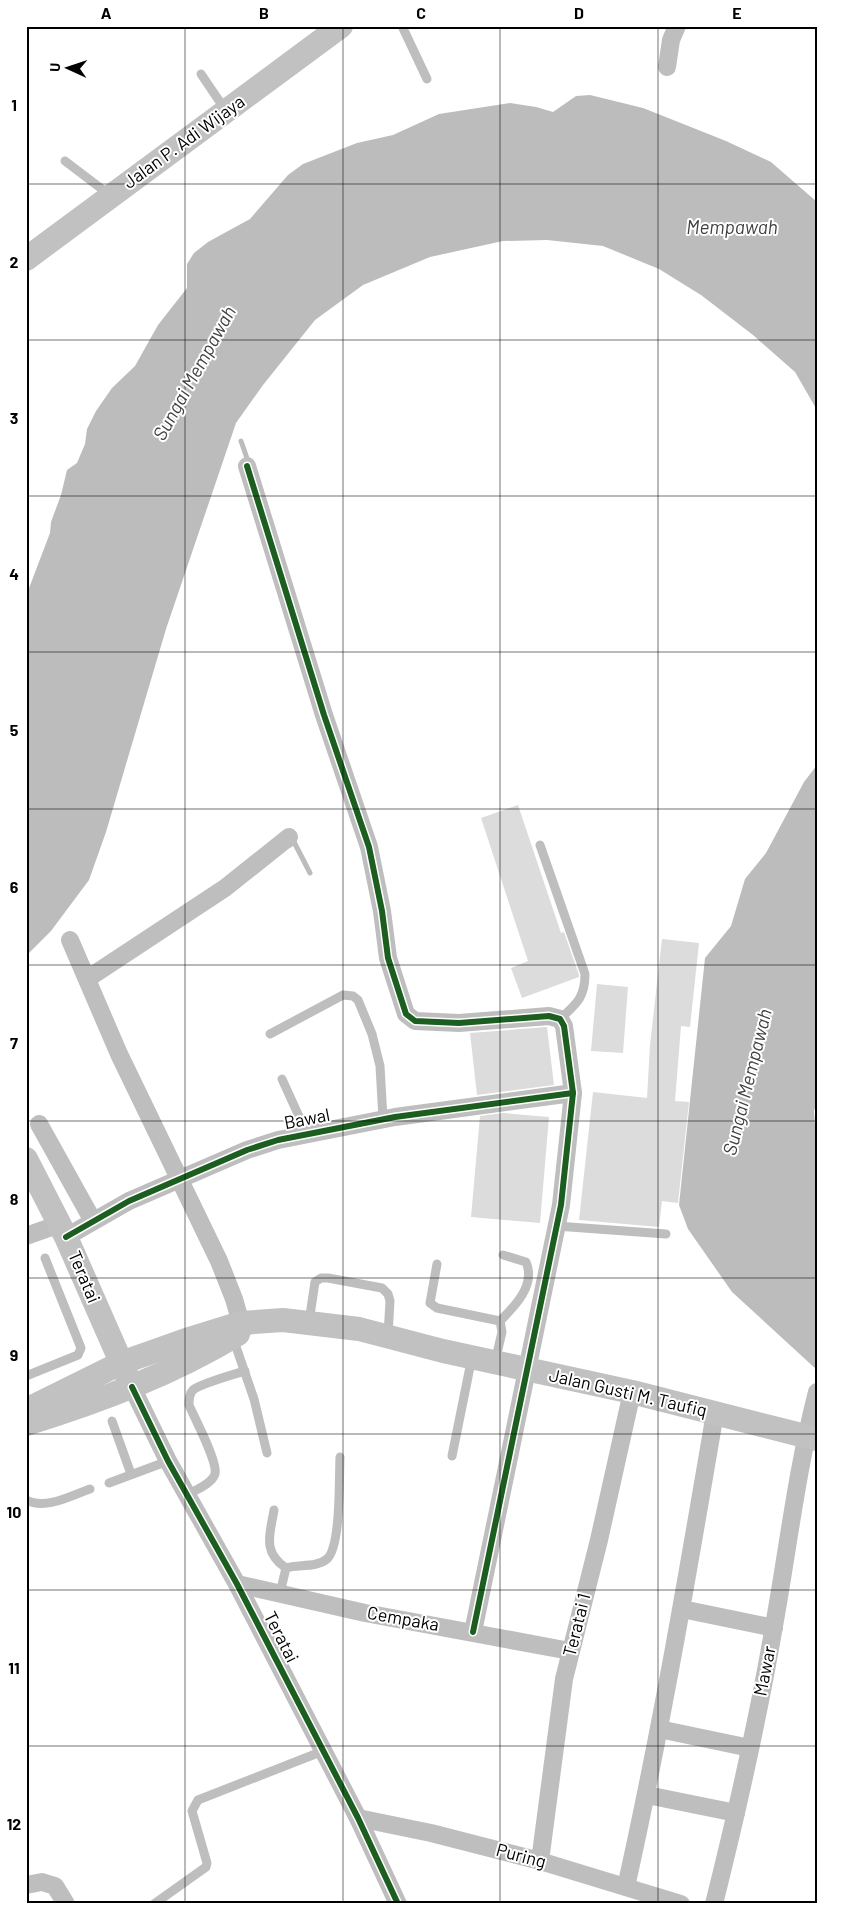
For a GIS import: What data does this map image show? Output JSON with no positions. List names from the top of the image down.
{
  "streets": {
    "main road": ["Jalan P. Adi Wijaya", "Teratai", "Jalan Gusti M. Taufiq"],
    "street": [
      "Bawal",
      "Cempaka",
      "Teratai 1",
      "Mawar",
      "Puring"
    ]
  },
  "crossings": [
    ["Bawal", "Teratai"],
    ["Teratai", "Jalan Gusti M. Taufiq"],
    ["Teratai", "Cempaka"],
    ["Teratai", "Puring"],
    ["Jalan Gusti M. Taufiq", "Teratai 1"],
    ["Jalan Gusti M. Taufiq", "Mawar"],
    ["Cempaka", "Teratai 1"],
    ["Teratai 1", "Puring"]
  ],
  "water": ["Mempawah", "Sungai Mempawah"],
  "north": "left",
  "grid": {
    "columns": [
      "A",
      "B",
      "C",
      "D",
      "E"
    ],
    "rows": [
      "1",
      "2",
      "3",
      "4",
      "5",
      "6",
      "7",
      "8",
      "9",
      "10",
      "11",
      "12"
    ]
  }
}
